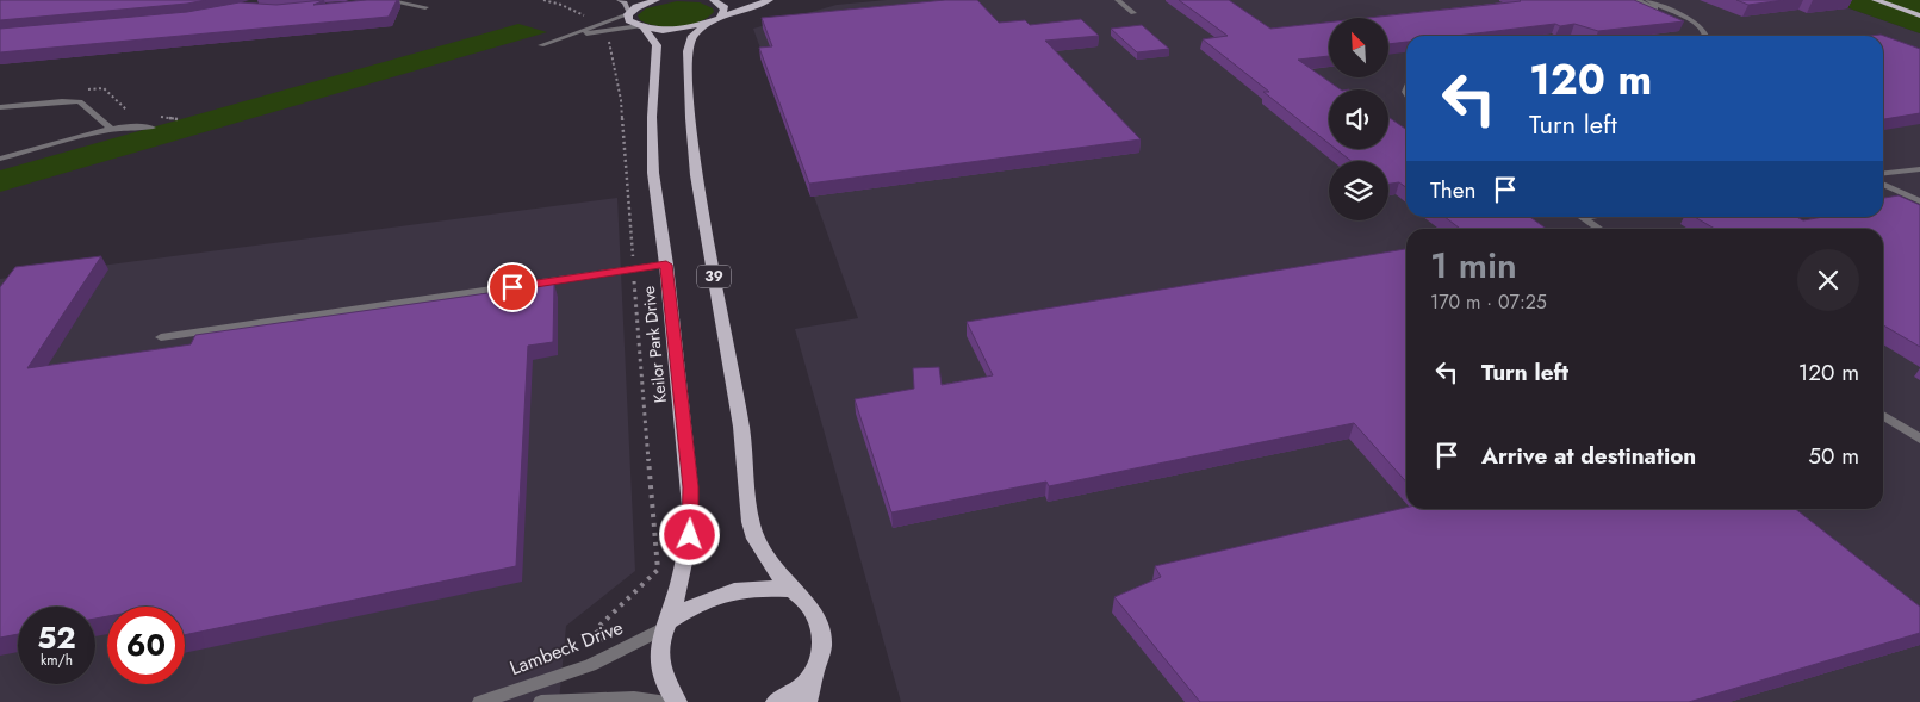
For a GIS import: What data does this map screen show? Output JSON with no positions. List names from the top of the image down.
{
  "streets": {
    "main road": ["39", "Keilor Park Drive"],
    "street": ["Lambeck Drive"]
  },
  "crossings": [
    ["39", "Keilor Park Drive"],
    ["Keilor Park Drive", "Lambeck Drive"]
  ],
  "north": "top left",
  "page": {
    "turn": ["120 m", "Turn left"],
    "then": "Then",
    "heading": ["1 min", "170 m · 07:25"],
    "list": [
      {
        "name": "Turn left",
        "value": "120 m"
      },
      {
        "name": "Arrive at destination",
        "value": "50 m"
      }
    ],
    "speed": "52 km/h",
    "limit": "60"
  }
}
